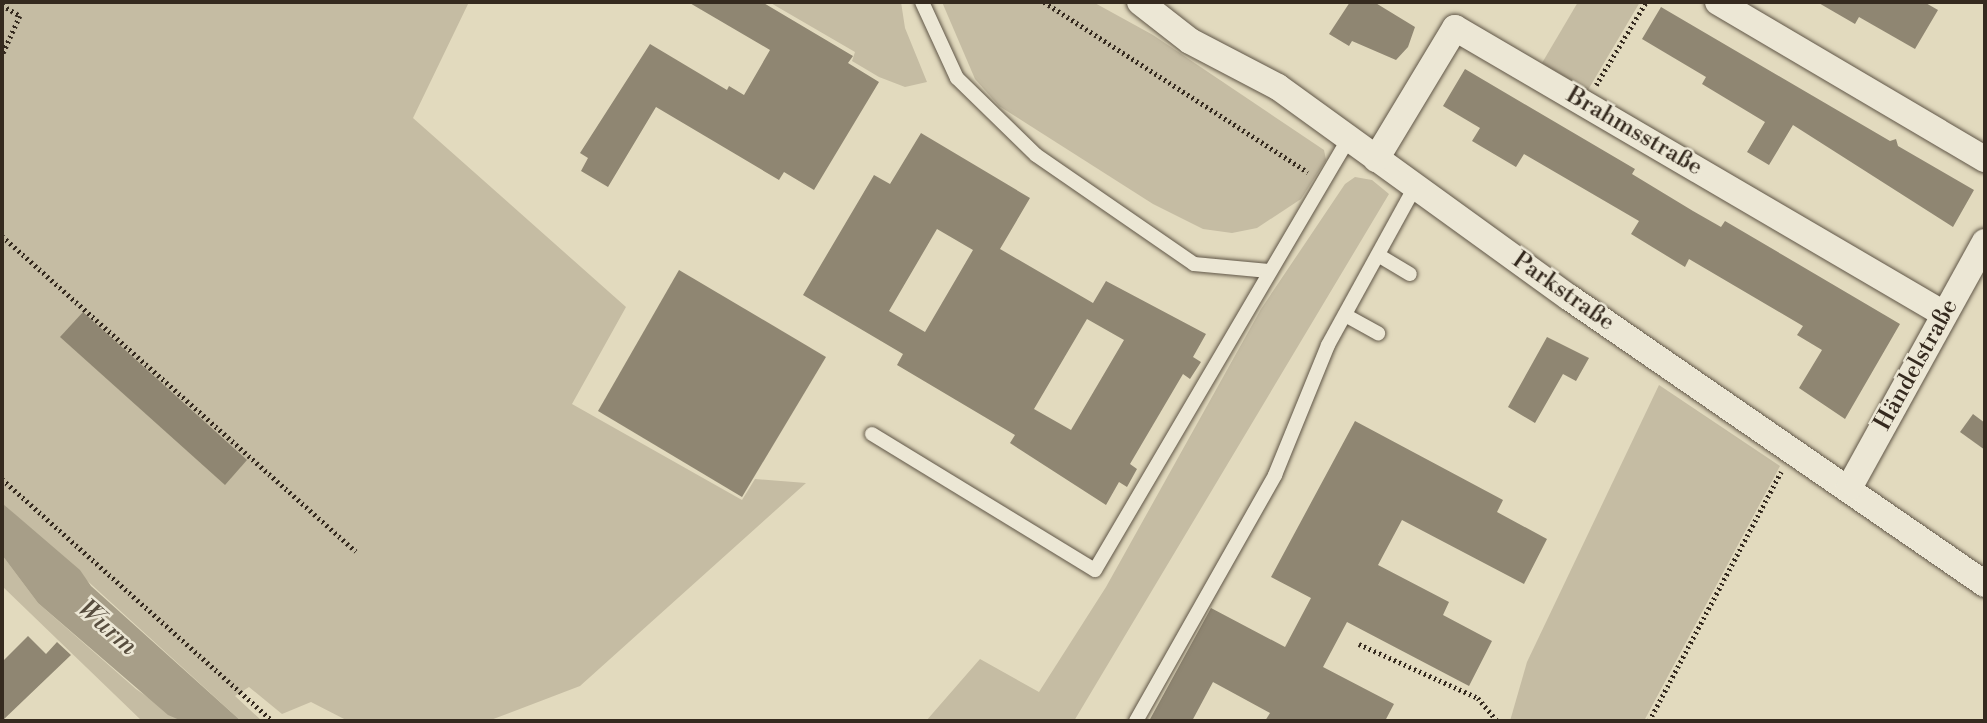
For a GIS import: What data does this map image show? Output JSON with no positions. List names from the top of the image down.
{
  "streets": {
    "street": ["Brahmsstraße", "Parkstraße", "Händelstraße"]
  },
  "crossings": [
    ["Brahmsstraße", "Parkstraße"],
    ["Brahmsstraße", "Händelstraße"],
    ["Parkstraße", "Händelstraße"]
  ],
  "water": ["Wurm"]
}
